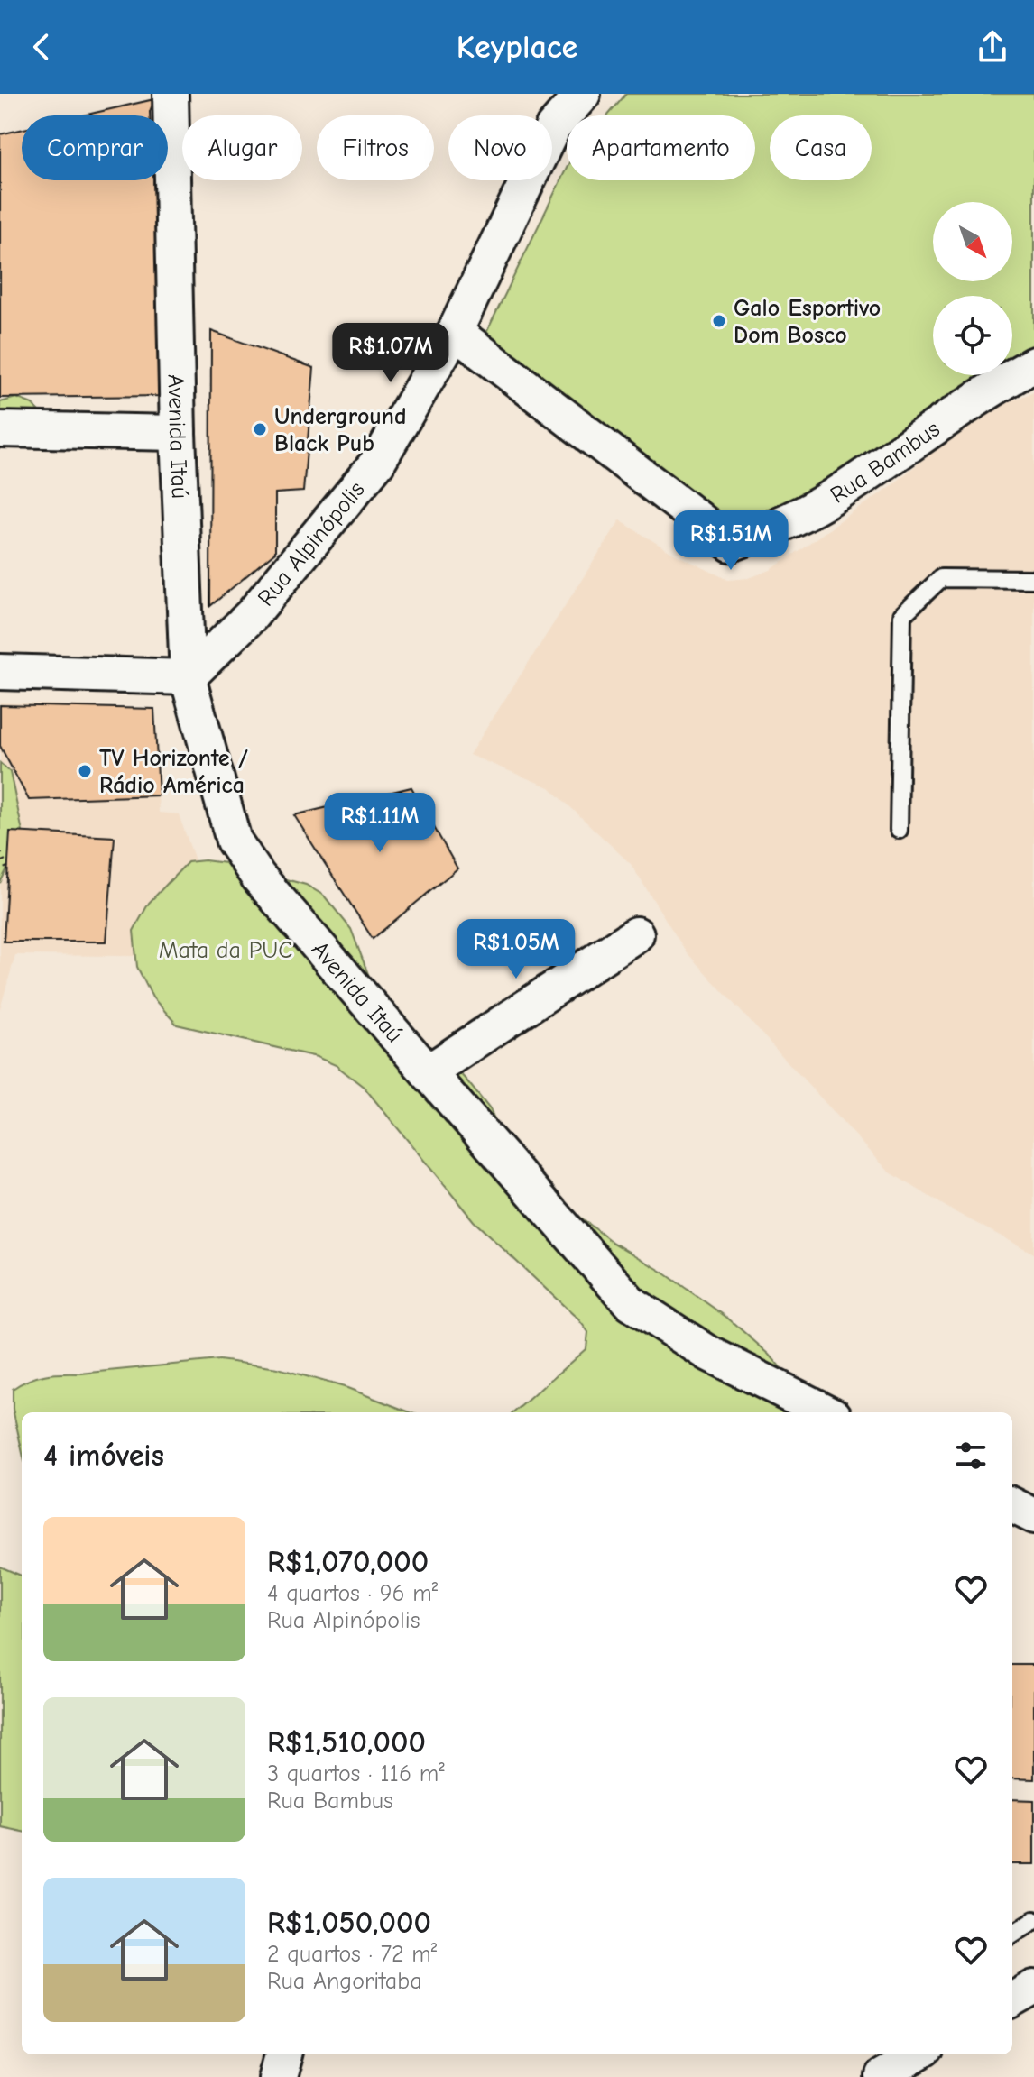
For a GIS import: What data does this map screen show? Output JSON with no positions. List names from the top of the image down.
{
  "streets": {
    "street": ["Avenida Itaú", "Rua Bambus", "Rua Alpinópolis"]
  },
  "crossings": [
    ["Avenida Itaú", "Rua Alpinópolis"],
    ["Rua Bambus", "Rua Alpinópolis"]
  ],
  "parks": ["Mata da PUC"],
  "places": ["Galo Esportivo Dom Bosco", "Underground Black Pub", "TV Horizonte / Rádio América"],
  "north": "bottom right",
  "page": {
    "header": "Keyplace",
    "chip": [
      "Comprar",
      "Alugar",
      "Filtros",
      "Novo",
      "Apartamento",
      "Casa"
    ],
    "price": [
      "R$1.07M",
      "R$1.51M",
      "R$1.11M",
      "R$1.05M"
    ],
    "heading": "4 imóveis",
    "list": [
      {
        "name": "R$1,070,000",
        "note": "4 quartos · 96 m² · Rua Alpinópolis"
      },
      {
        "name": "R$1,510,000",
        "note": "3 quartos · 116 m² · Rua Bambus"
      },
      {
        "name": "R$1,050,000",
        "note": "2 quartos · 72 m² · Rua Angoritaba"
      }
    ]
  }
}
